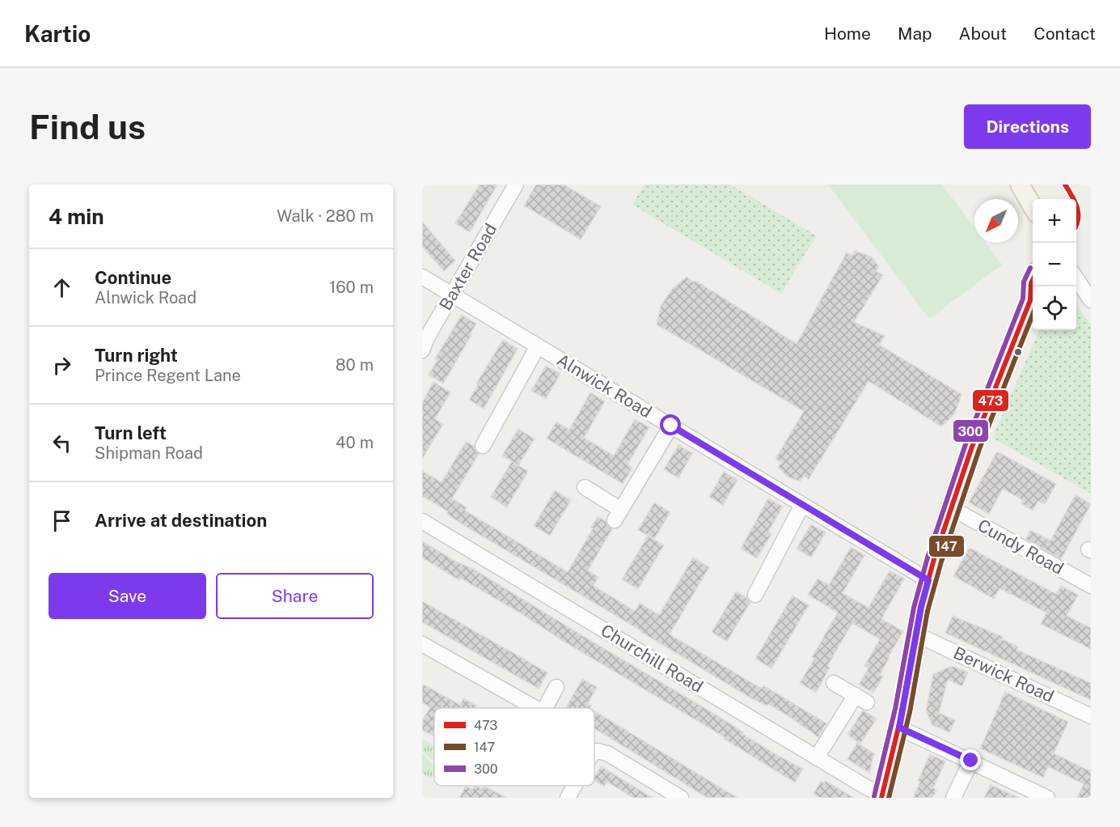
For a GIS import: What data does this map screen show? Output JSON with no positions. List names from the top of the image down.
{
  "streets": {
    "street": [
      "Baxter Road",
      "Alnwick Road",
      "Cundy Road",
      "Churchill Road",
      "Berwick Road"
    ]
  },
  "crossings": [
    ["Baxter Road", "Alnwick Road"]
  ],
  "lines": ["transit line 473", "transit line 300", "transit line 147"],
  "legend": ["473", "147", "300"],
  "north": "bottom left",
  "page": {
    "header": "Kartio",
    "nav": [
      "Home",
      "Map",
      "About",
      "Contact"
    ],
    "buttons": [
      "Directions",
      ["Save", "Share"]
    ],
    "title": "Find us",
    "heading": ["4 min", "Walk · 280 m"],
    "map_buttons": ["+", "−"],
    "list": [
      ["Continue", "Alnwick Road", "160 m"],
      ["Turn right", "Prince Regent Lane", "80 m"],
      ["Turn left", "Shipman Road", "40 m"],
      "Arrive at destination"
    ]
  }
}
